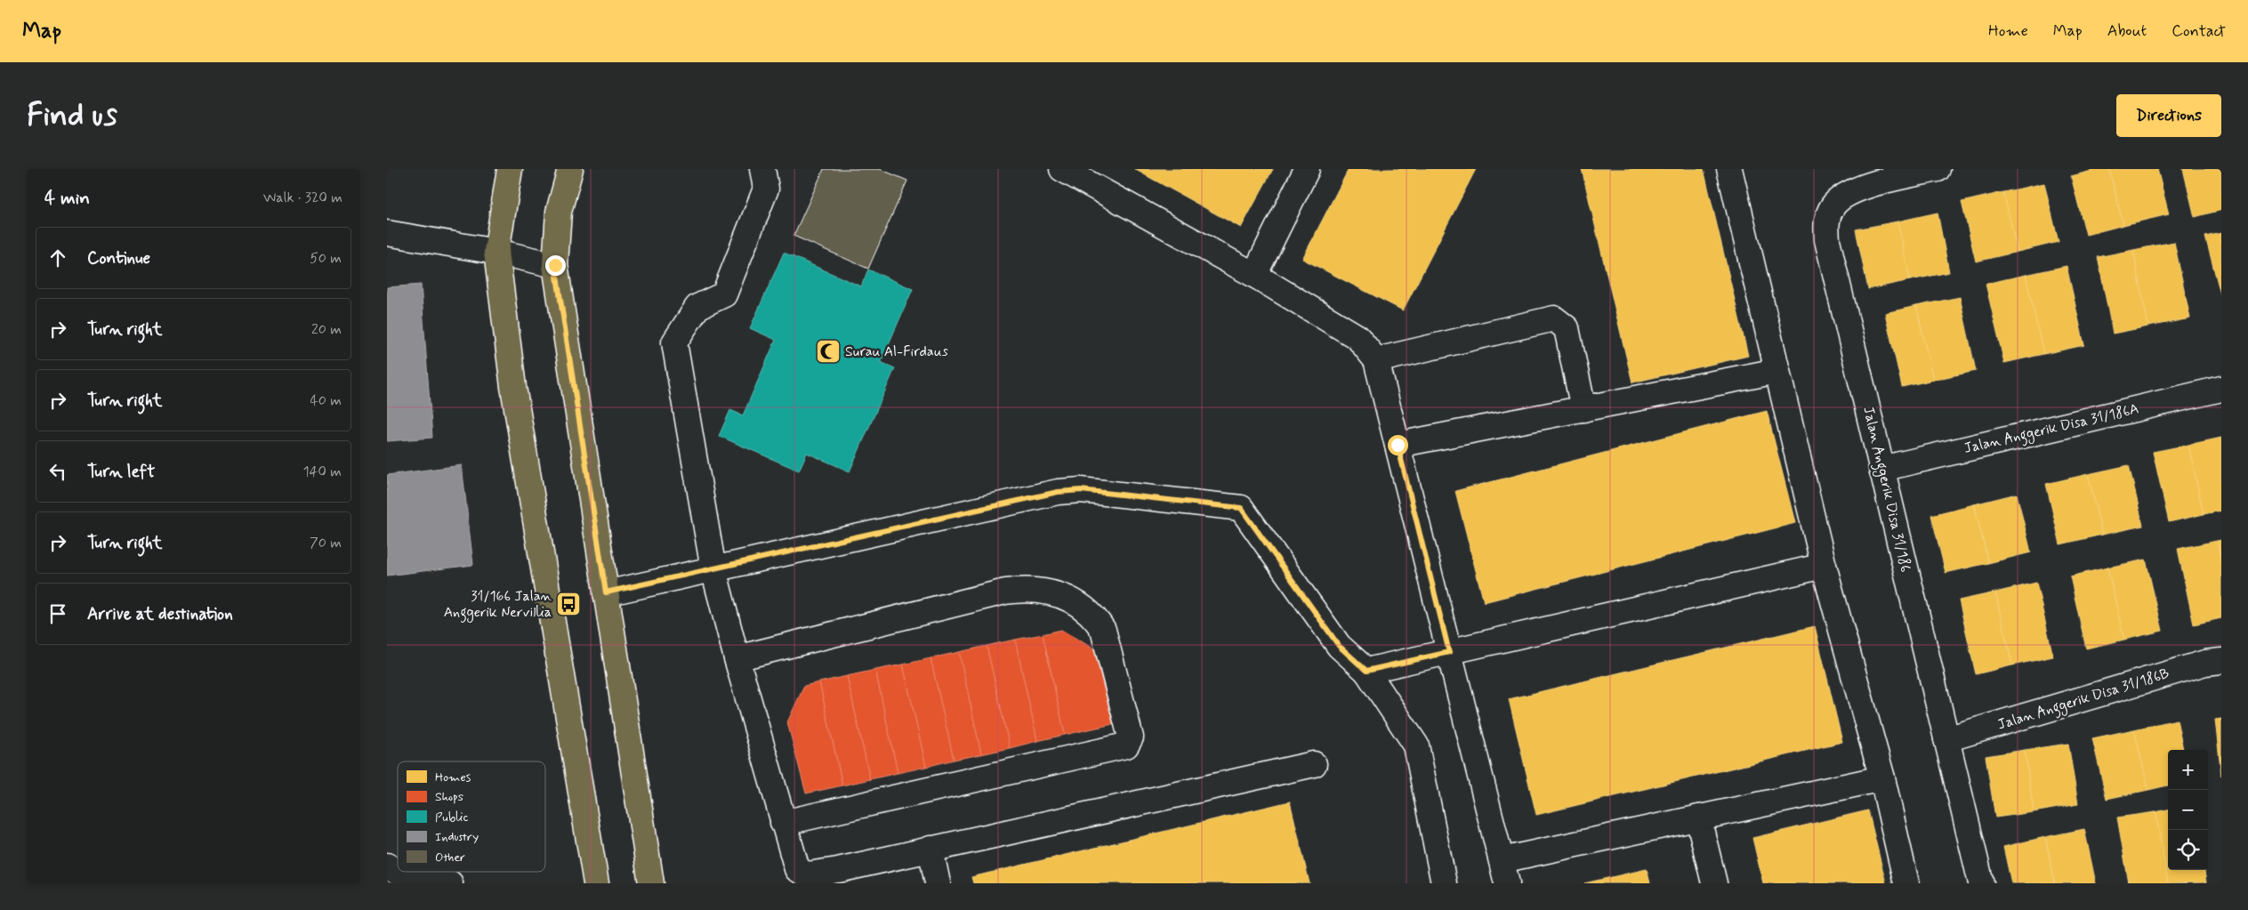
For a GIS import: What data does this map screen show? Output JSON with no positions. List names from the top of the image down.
{
  "streets": {
    "street": ["Jalan Anggerik Disa 31/186A", "Jalan Anggerik Disa 31/186", "Jalan Anggerik Disa 31/186B"]
  },
  "crossings": [
    ["Jalan Anggerik Disa 31/186A", "Jalan Anggerik Disa 31/186"],
    ["Jalan Anggerik Disa 31/186", "Jalan Anggerik Disa 31/186B"]
  ],
  "places": {
    "mosque": ["Surau Al-Firdaus"],
    "bus stop": ["31/166 Jalan Anggerik Nervillia"]
  },
  "legend": [
    "Homes",
    "Shops",
    "Public",
    "Industry",
    "Other"
  ],
  "page": {
    "header": "Map",
    "nav": [
      "Home",
      "Map",
      "About",
      "Contact"
    ],
    "buttons": "Directions",
    "title": "Find us",
    "heading": ["4 min", "Walk · 320 m"],
    "list": [
      ["Continue", "50 m"],
      ["Turn right", "20 m"],
      ["Turn right", "40 m"],
      ["Turn left", "140 m"],
      ["Turn right", "70 m"],
      "Arrive at destination"
    ],
    "map_buttons": ["+", "−"]
  }
}
